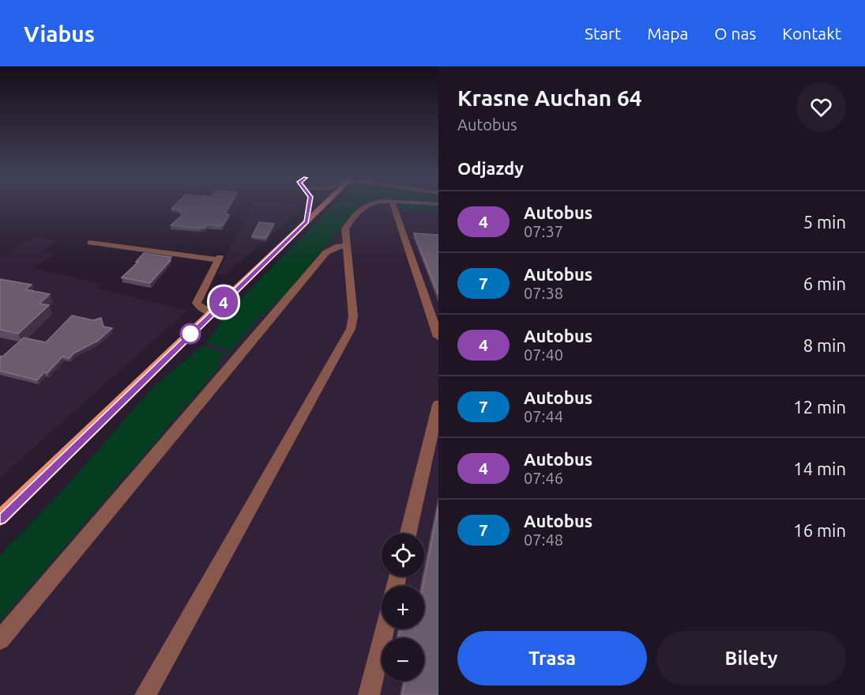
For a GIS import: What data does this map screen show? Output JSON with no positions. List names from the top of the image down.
{
  "lines": ["bus line 4"],
  "page": {
    "header": "Viabus",
    "nav": [
      "Start",
      "Mapa",
      "O nas",
      "Kontakt"
    ],
    "on_map": "4",
    "heading": [
      ["Krasne Auchan 64", "Autobus"],
      "Odjazdy"
    ],
    "list": [
      {
        "mark": "4",
        "name": "Autobus",
        "note": "07:37",
        "value": "5 min"
      },
      {
        "mark": "7",
        "name": "Autobus",
        "note": "07:38",
        "value": "6 min"
      },
      {
        "mark": "4",
        "name": "Autobus",
        "note": "07:40",
        "value": "8 min"
      },
      {
        "mark": "7",
        "name": "Autobus",
        "note": "07:44",
        "value": "12 min"
      },
      {
        "mark": "4",
        "name": "Autobus",
        "note": "07:46",
        "value": "14 min"
      },
      {
        "mark": "7",
        "name": "Autobus",
        "note": "07:48",
        "value": "16 min"
      }
    ],
    "map_buttons": ["+", "−"],
    "buttons": ["Trasa", "Bilety"]
  }
}
